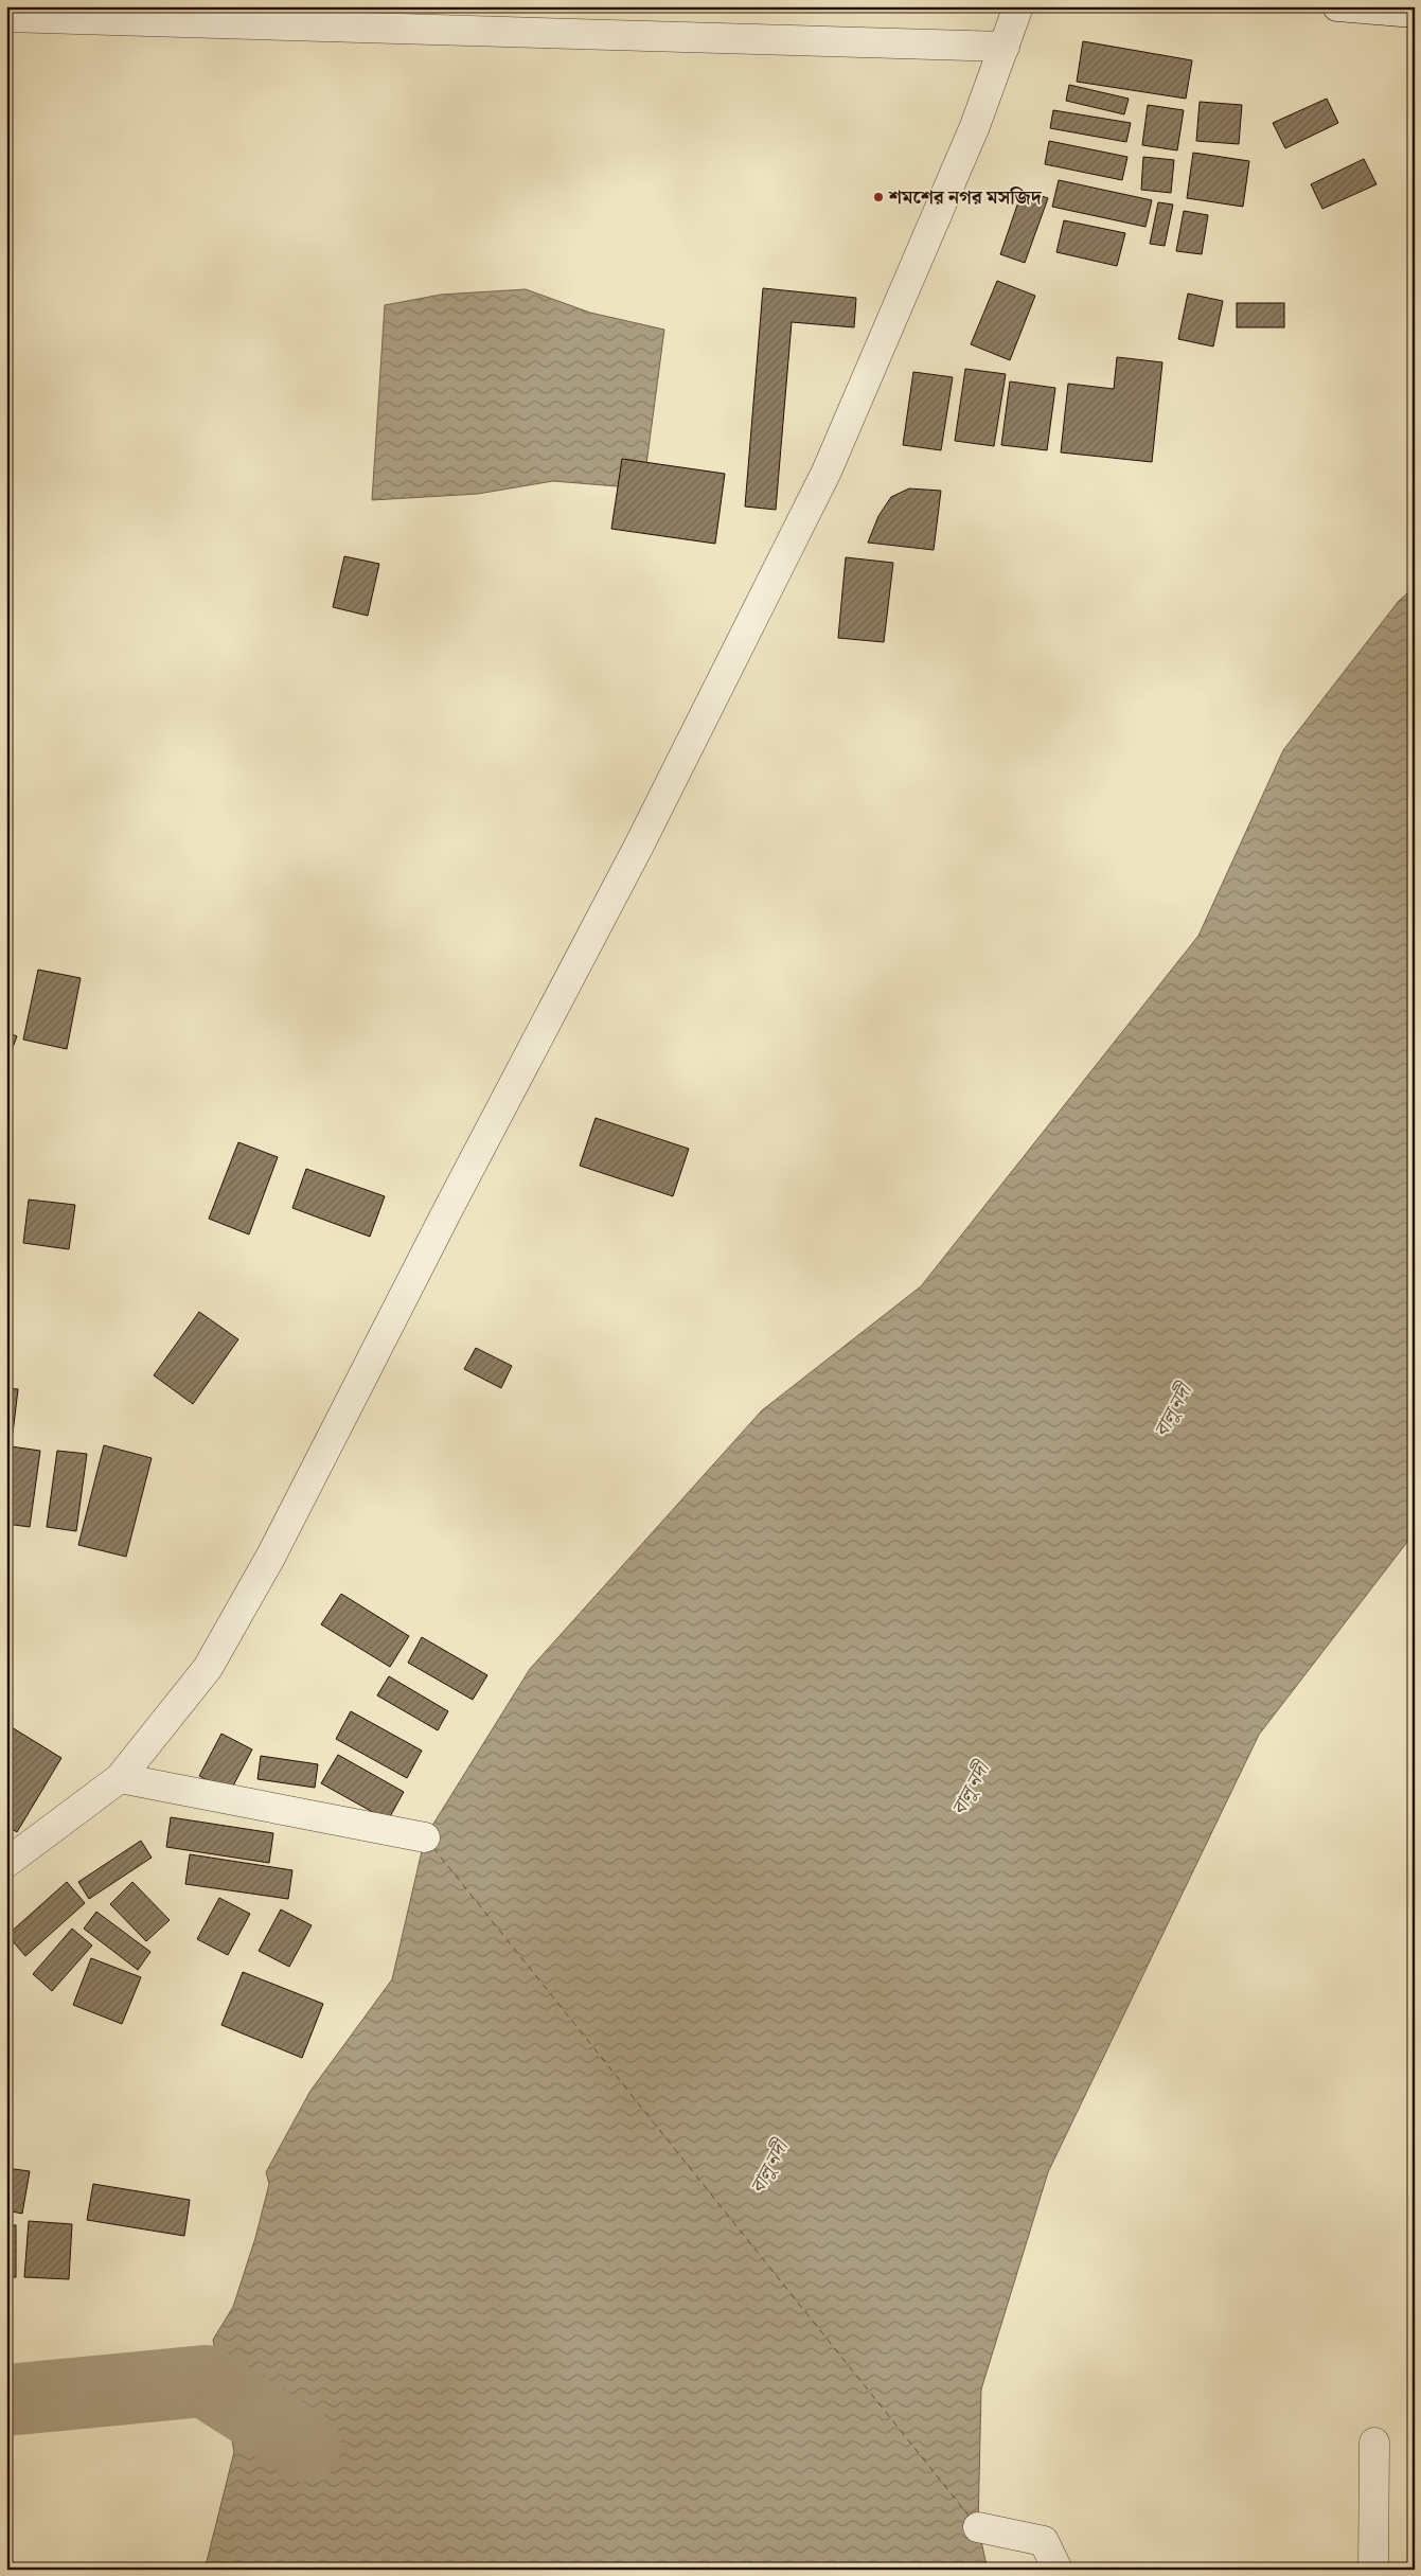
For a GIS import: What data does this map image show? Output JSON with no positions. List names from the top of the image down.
{
  "water": ["বালু নদী"],
  "places": ["শমশের নগর মসজিদ"]
}
